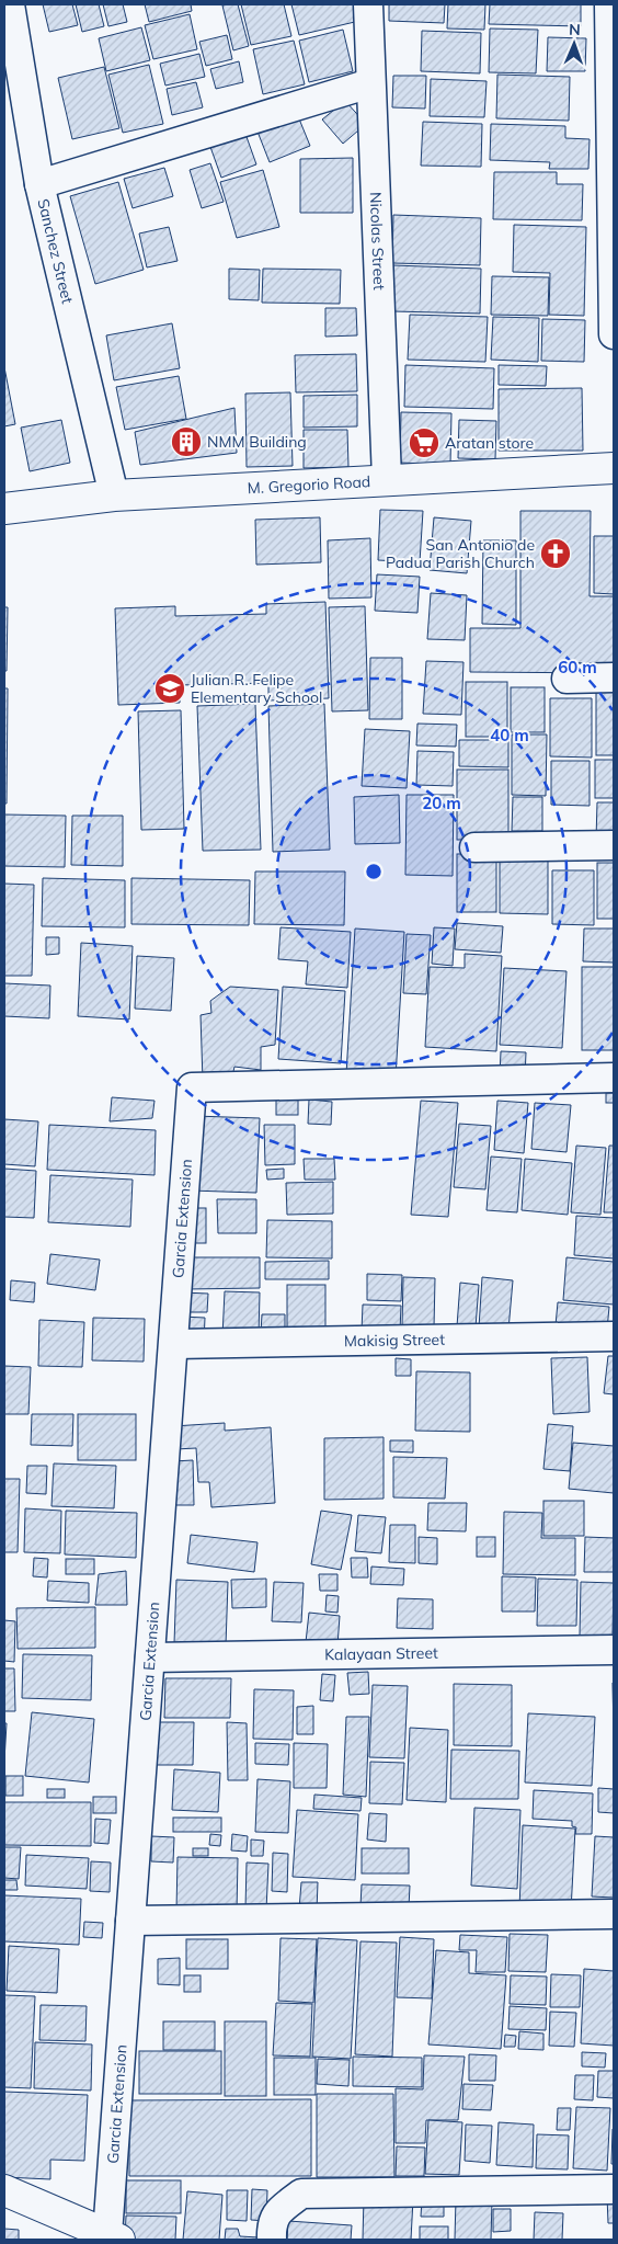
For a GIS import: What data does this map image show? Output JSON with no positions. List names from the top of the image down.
{
  "streets": {
    "main road": ["M. Gregorio Road"],
    "street": [
      "Nicolas Street",
      "Sanchez Street",
      "Garcia Extension",
      "Makisig Street",
      "Kalayaan Street"
    ]
  },
  "crossings": [
    ["Nicolas Street", "M. Gregorio Road"],
    ["Sanchez Street", "M. Gregorio Road"],
    ["Garcia Extension", "Makisig Street"],
    ["Garcia Extension", "Kalayaan Street"]
  ],
  "places": {
    "building": ["NMM Building"],
    "supermarket": ["Aratan store"],
    "church": ["San Antonio de Padua Parish Church"],
    "school or university": ["Julian R. Felipe Elementary School"]
  },
  "north": "top",
  "rings": ["60 m", "40 m", "20 m"]
}
